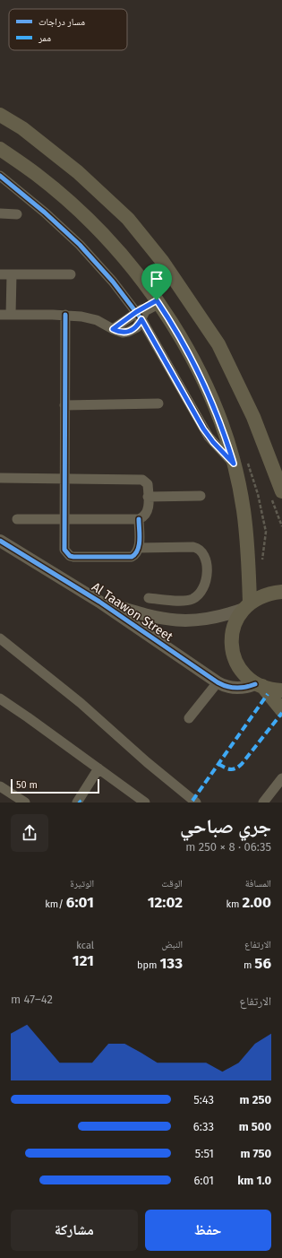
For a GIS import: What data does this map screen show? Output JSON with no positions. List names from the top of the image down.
{
  "streets": {
    "street": ["Al Taawon Street"]
  },
  "legend": ["مسار دراجات", "ممر"],
  "scale_bar": "50 m",
  "page": {
    "scale": "50 m",
    "heading": ["جري صباحي", "06:35 · 8 × 250 m"],
    "stats": [
      ["المسافة", "2.00 km"],
      ["الوقت", "12:02"],
      ["الوتيرة", "6:01 /km"],
      ["الارتفاع", "56 m"],
      ["النبض", "133 bpm"],
      ["kcal", "121"]
    ],
    "chart": ["الارتفاع", "42–47 m"],
    "list": [
      {
        "name": "250 m",
        "note": "5:43"
      },
      {
        "name": "500 m",
        "note": "6:33"
      },
      {
        "name": "750 m",
        "note": "5:51"
      },
      {
        "name": "1.0 km",
        "note": "6:01"
      }
    ],
    "buttons": ["حفظ", "مشاركة"]
  }
}
